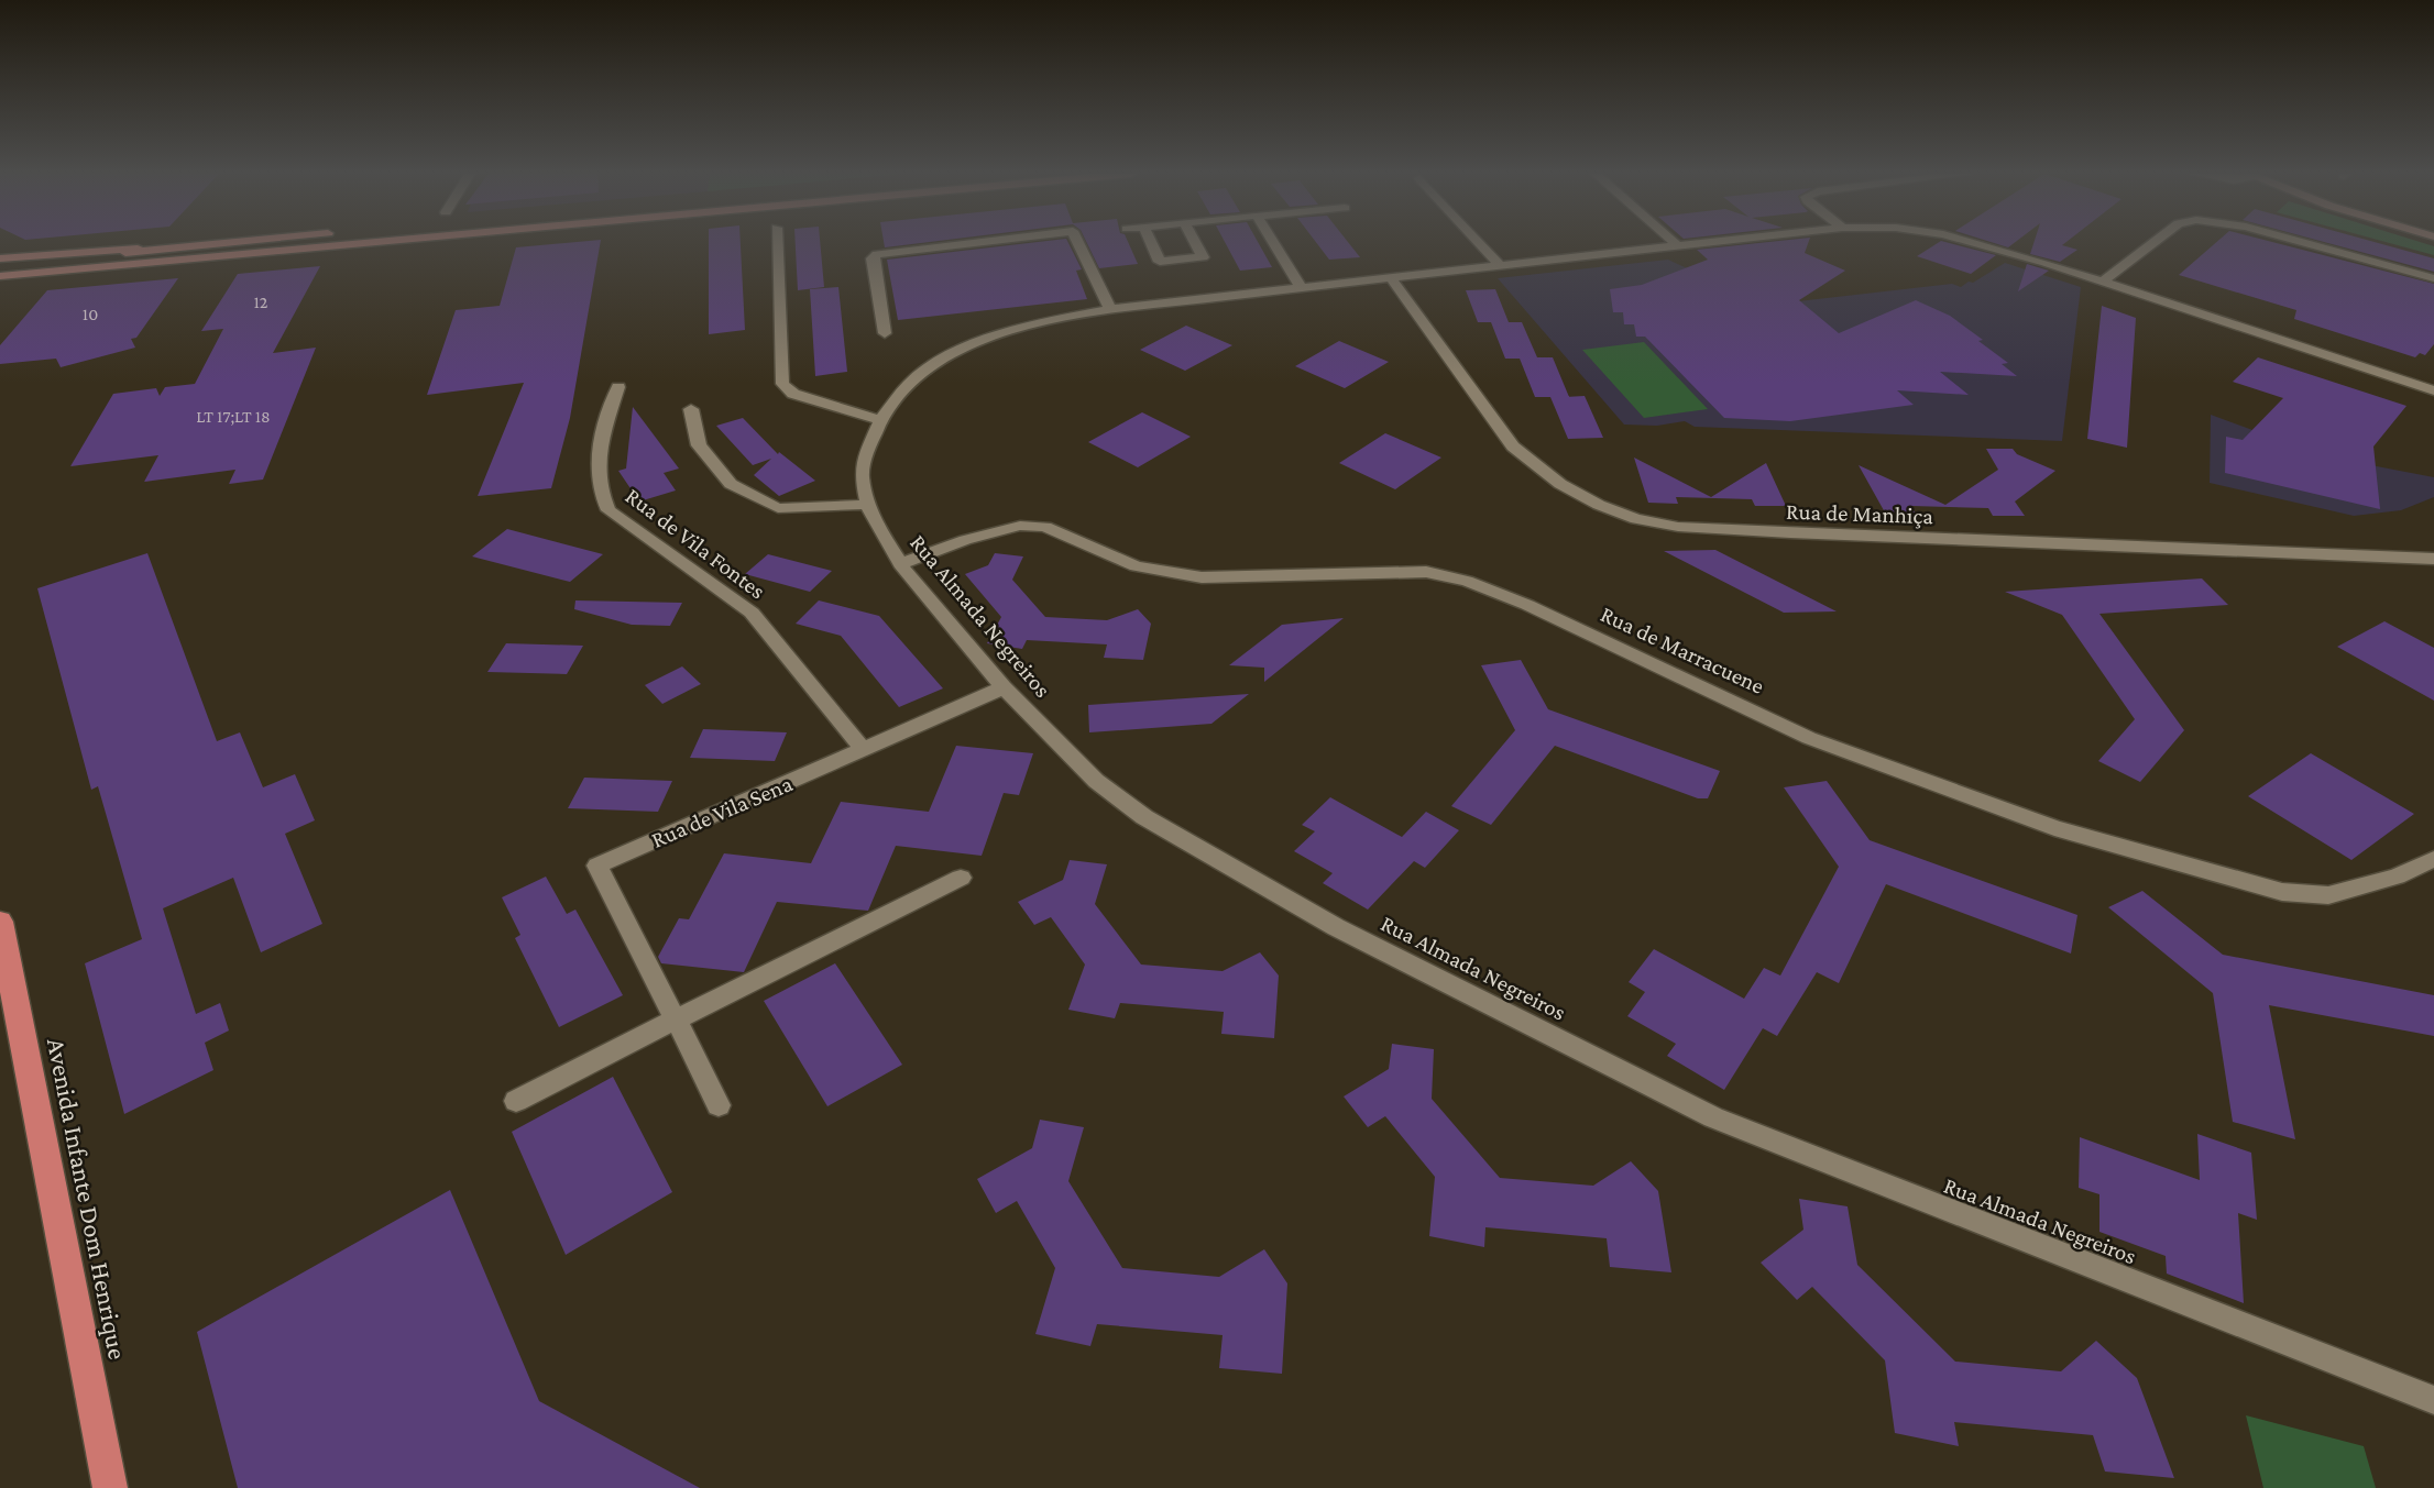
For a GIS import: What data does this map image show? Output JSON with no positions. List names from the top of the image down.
{
  "streets": {
    "highway": ["Avenida Infante Dom Henrique"],
    "street": [
      "Rua de Manhiça",
      "Rua de Vila Fontes",
      "Rua Almada Negreiros",
      "Rua de Marracuene",
      "Rua de Vila Sena"
    ]
  },
  "crossings": [
    ["Rua de Manhiça", "Rua Almada Negreiros"],
    ["Rua de Vila Fontes", "Rua de Vila Sena"],
    ["Rua Almada Negreiros", "Rua de Marracuene"],
    ["Rua Almada Negreiros", "Rua de Vila Sena"]
  ],
  "house_numbers": ["12", "10", "LT 17;LT 18"]
}
